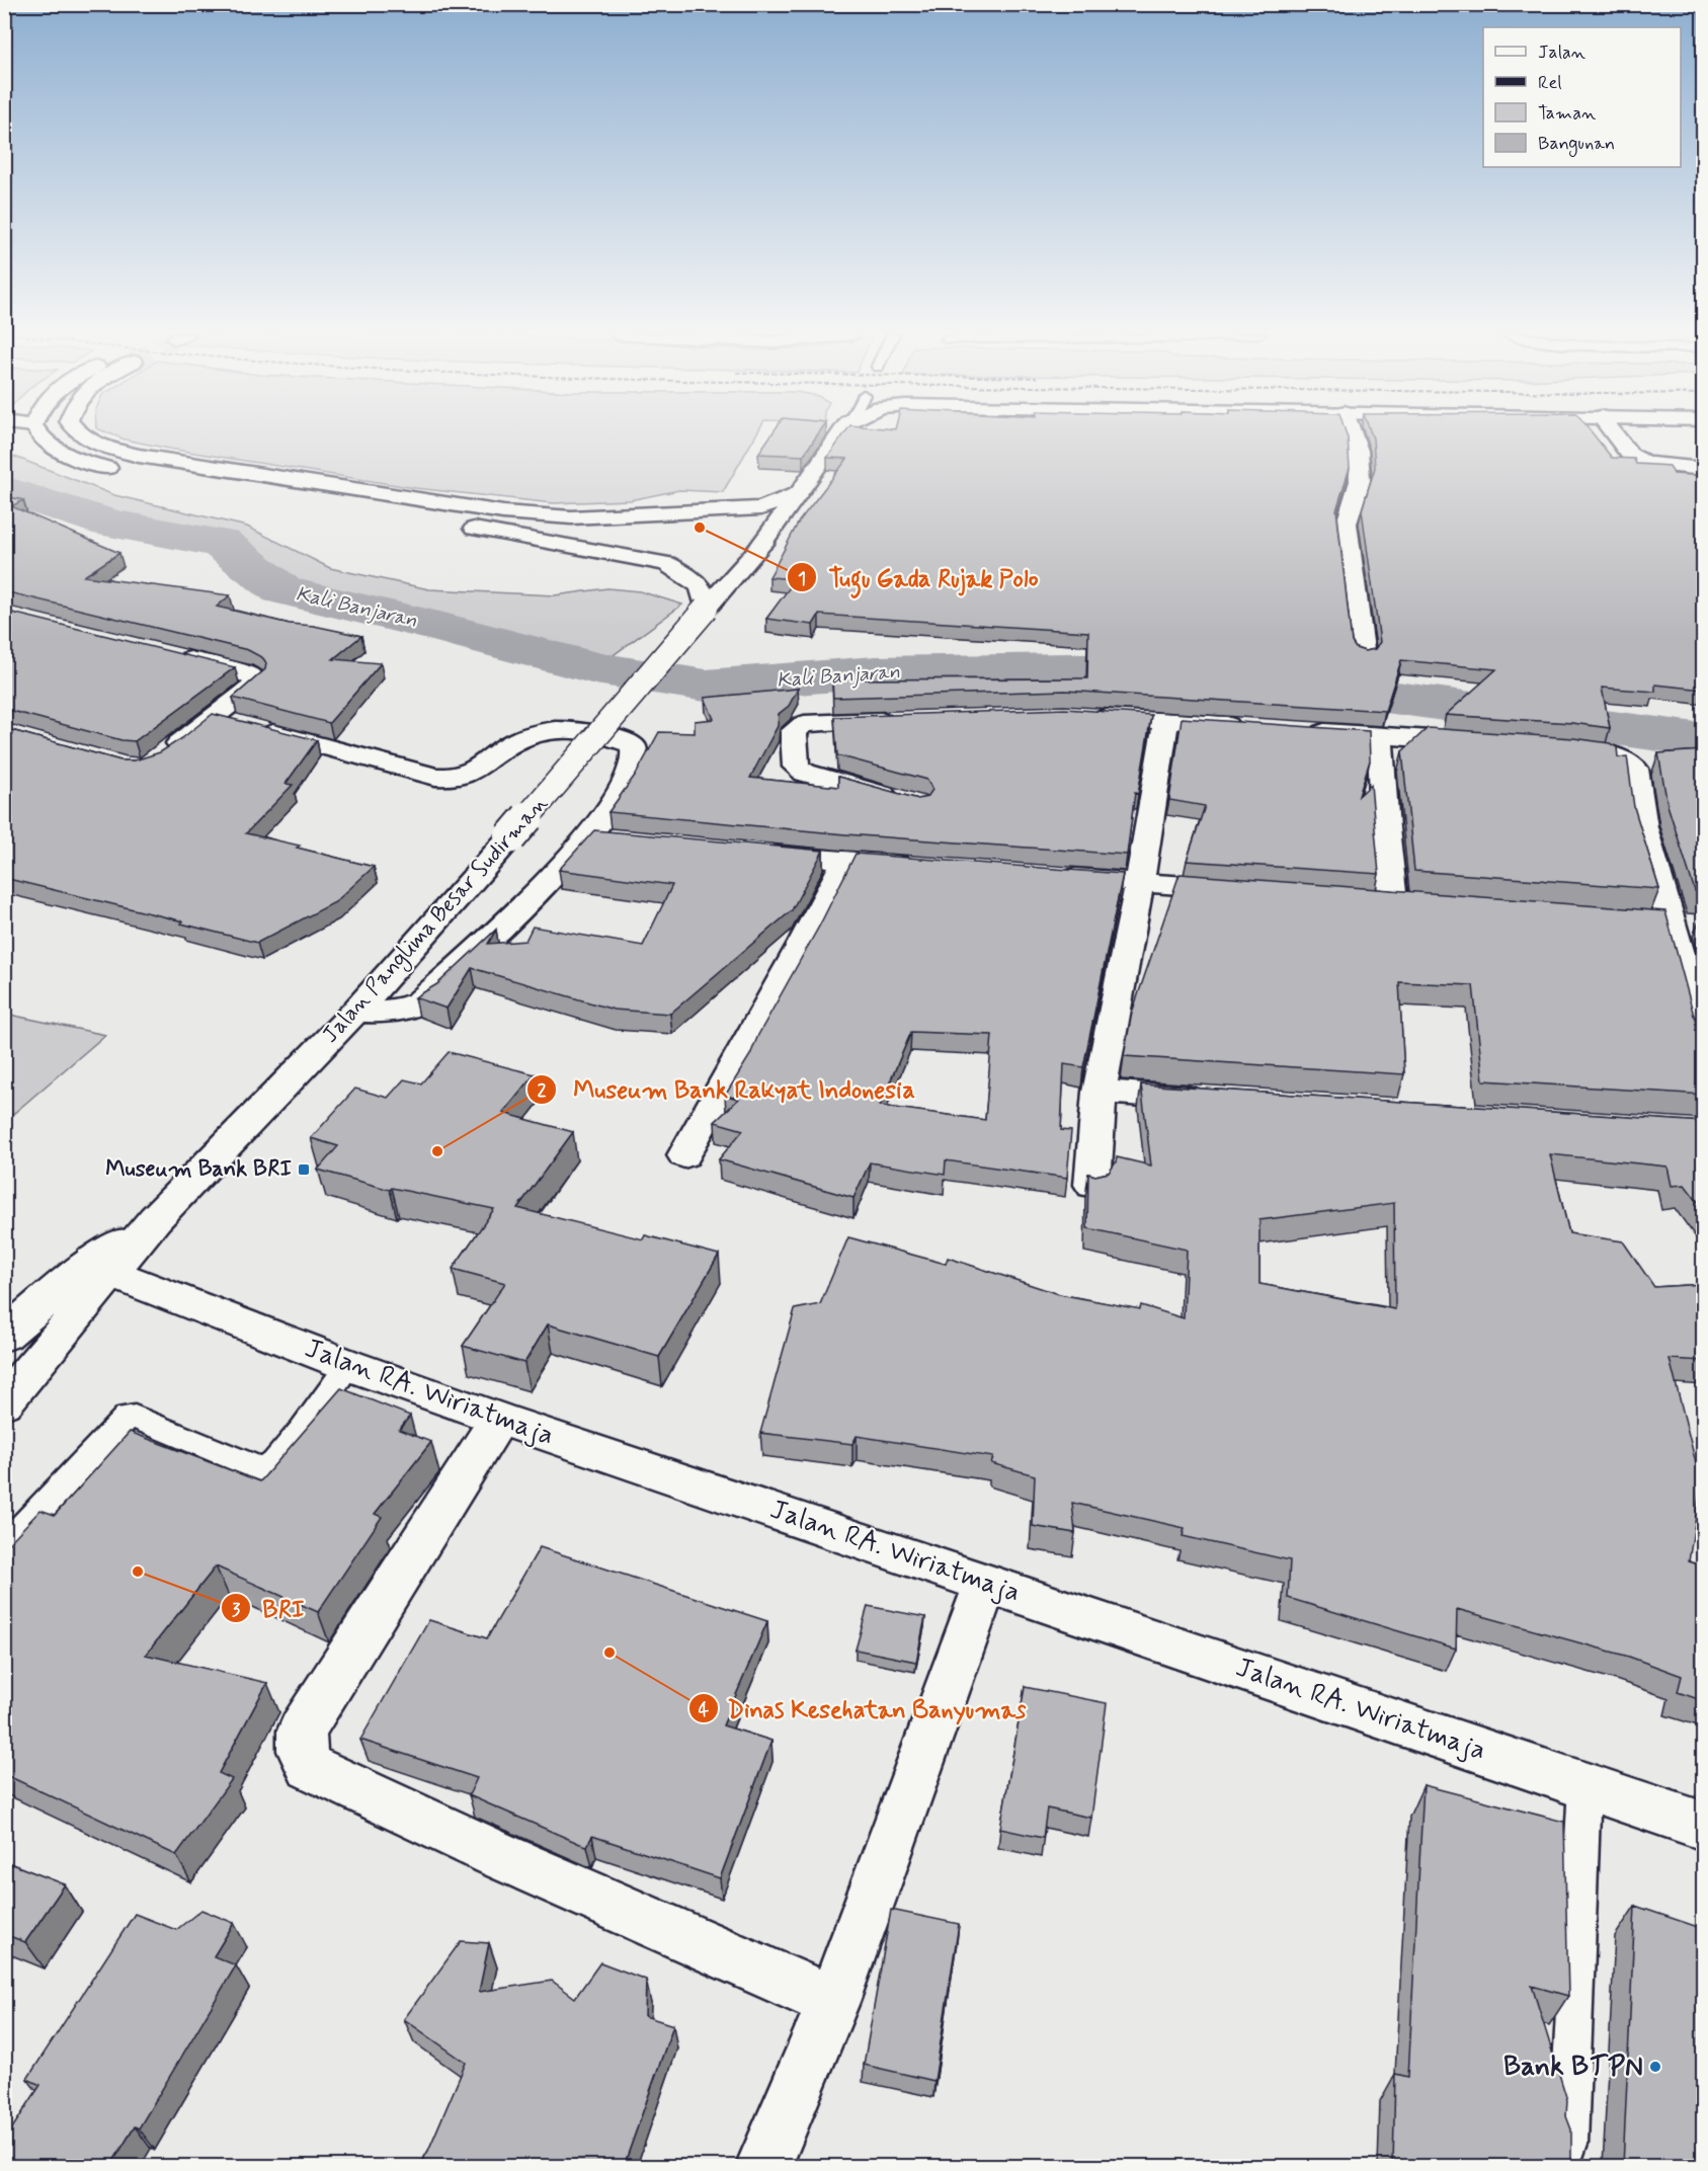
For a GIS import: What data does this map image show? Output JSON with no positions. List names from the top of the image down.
{
  "streets": {
    "street": ["Jalan Panglima Besar Sudirman", "Jalan RA. Wiriatmaja"]
  },
  "crossings": [
    ["Jalan Panglima Besar Sudirman", "Jalan RA. Wiriatmaja"]
  ],
  "water": ["Kali Banjaran"],
  "places": {
    "other": [
      "Tugu Gada Rujak Polo",
      "Museum Bank Rakyat Indonesia",
      "BRI",
      "Dinas Kesehatan Banyumas",
      "Bank BTPN"
    ],
    "transit": ["Museum Bank BRI"]
  },
  "legend": [
    "Jalan",
    "Rel",
    "Taman",
    "Bangunan"
  ]
}
